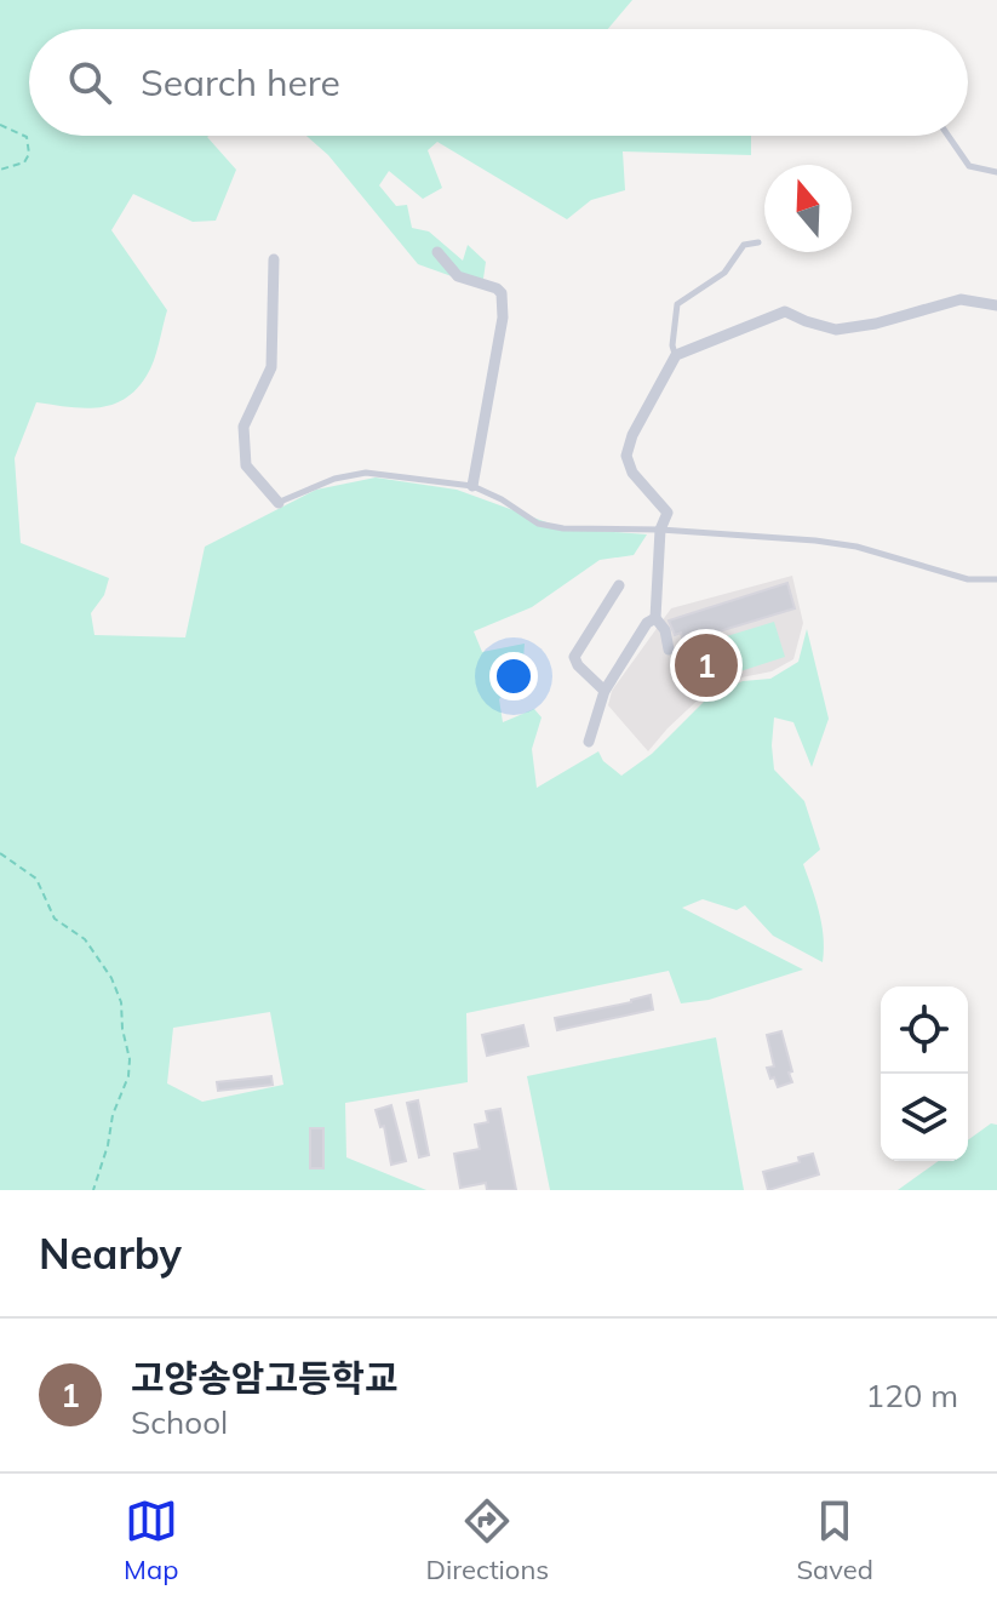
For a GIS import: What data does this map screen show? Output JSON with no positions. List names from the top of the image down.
{
  "north": "top",
  "page": {
    "search": "Search here",
    "pins": "1",
    "heading": "Nearby",
    "list": [
      {
        "mark": "1",
        "name": "고양송암고등학교",
        "note": "School",
        "value": "120 m"
      }
    ],
    "nav": ["Map", "Directions", "Saved"]
  }
}
